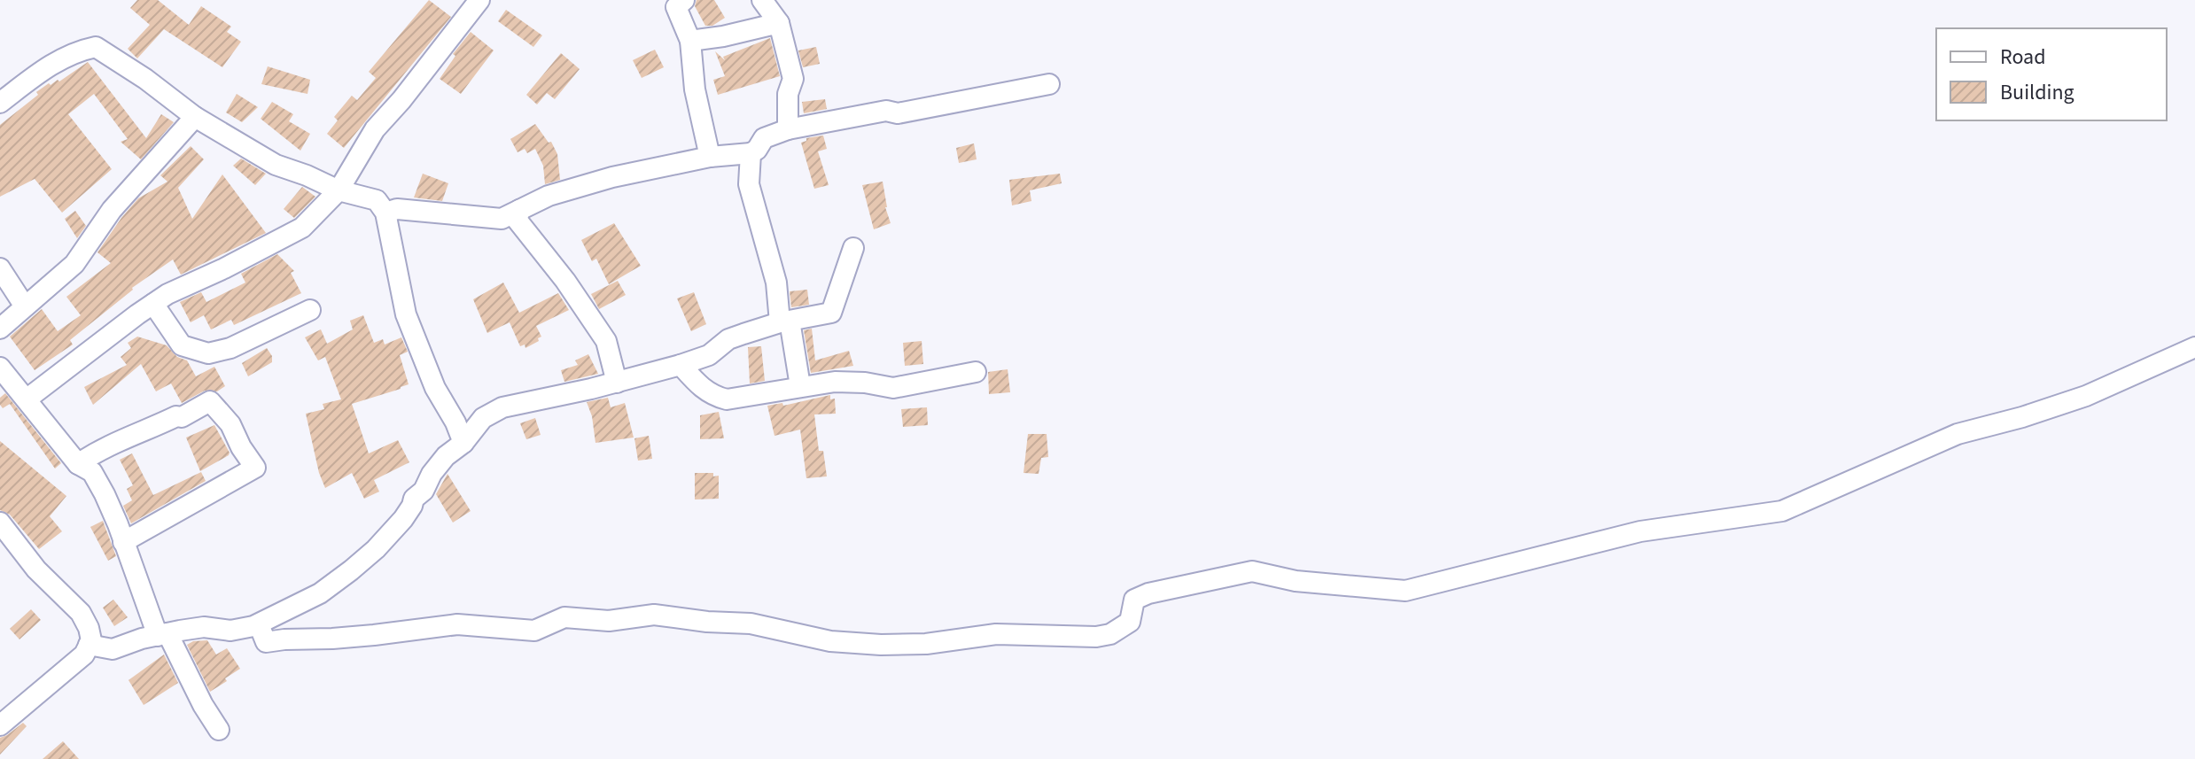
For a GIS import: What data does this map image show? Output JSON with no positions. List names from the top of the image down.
{
  "legend": ["Road", "Building"]
}
